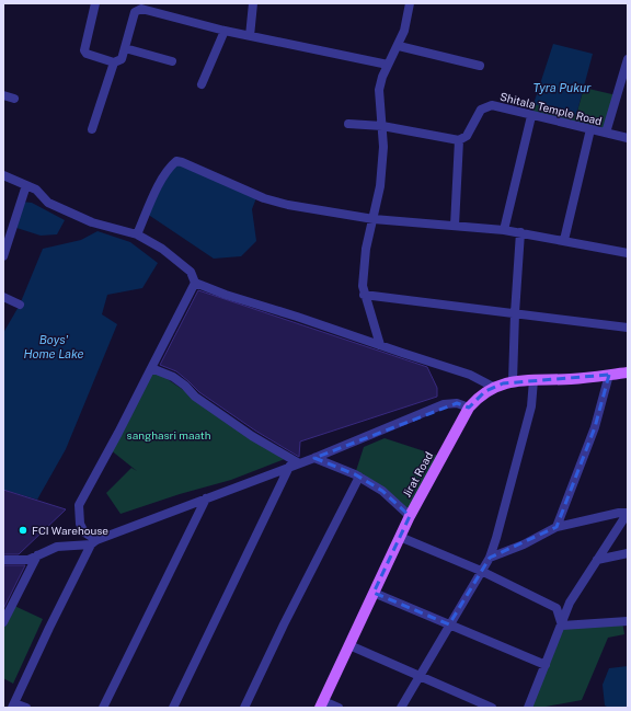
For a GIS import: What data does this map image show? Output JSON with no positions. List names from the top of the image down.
{
  "streets": {
    "main road": ["Jirat Road"],
    "street": ["Shitala Temple Road"]
  },
  "water": ["Tyra Pukur", "Boys' Home Lake"],
  "parks": ["sanghasri maath"],
  "places": ["FCI Warehouse"]
}
